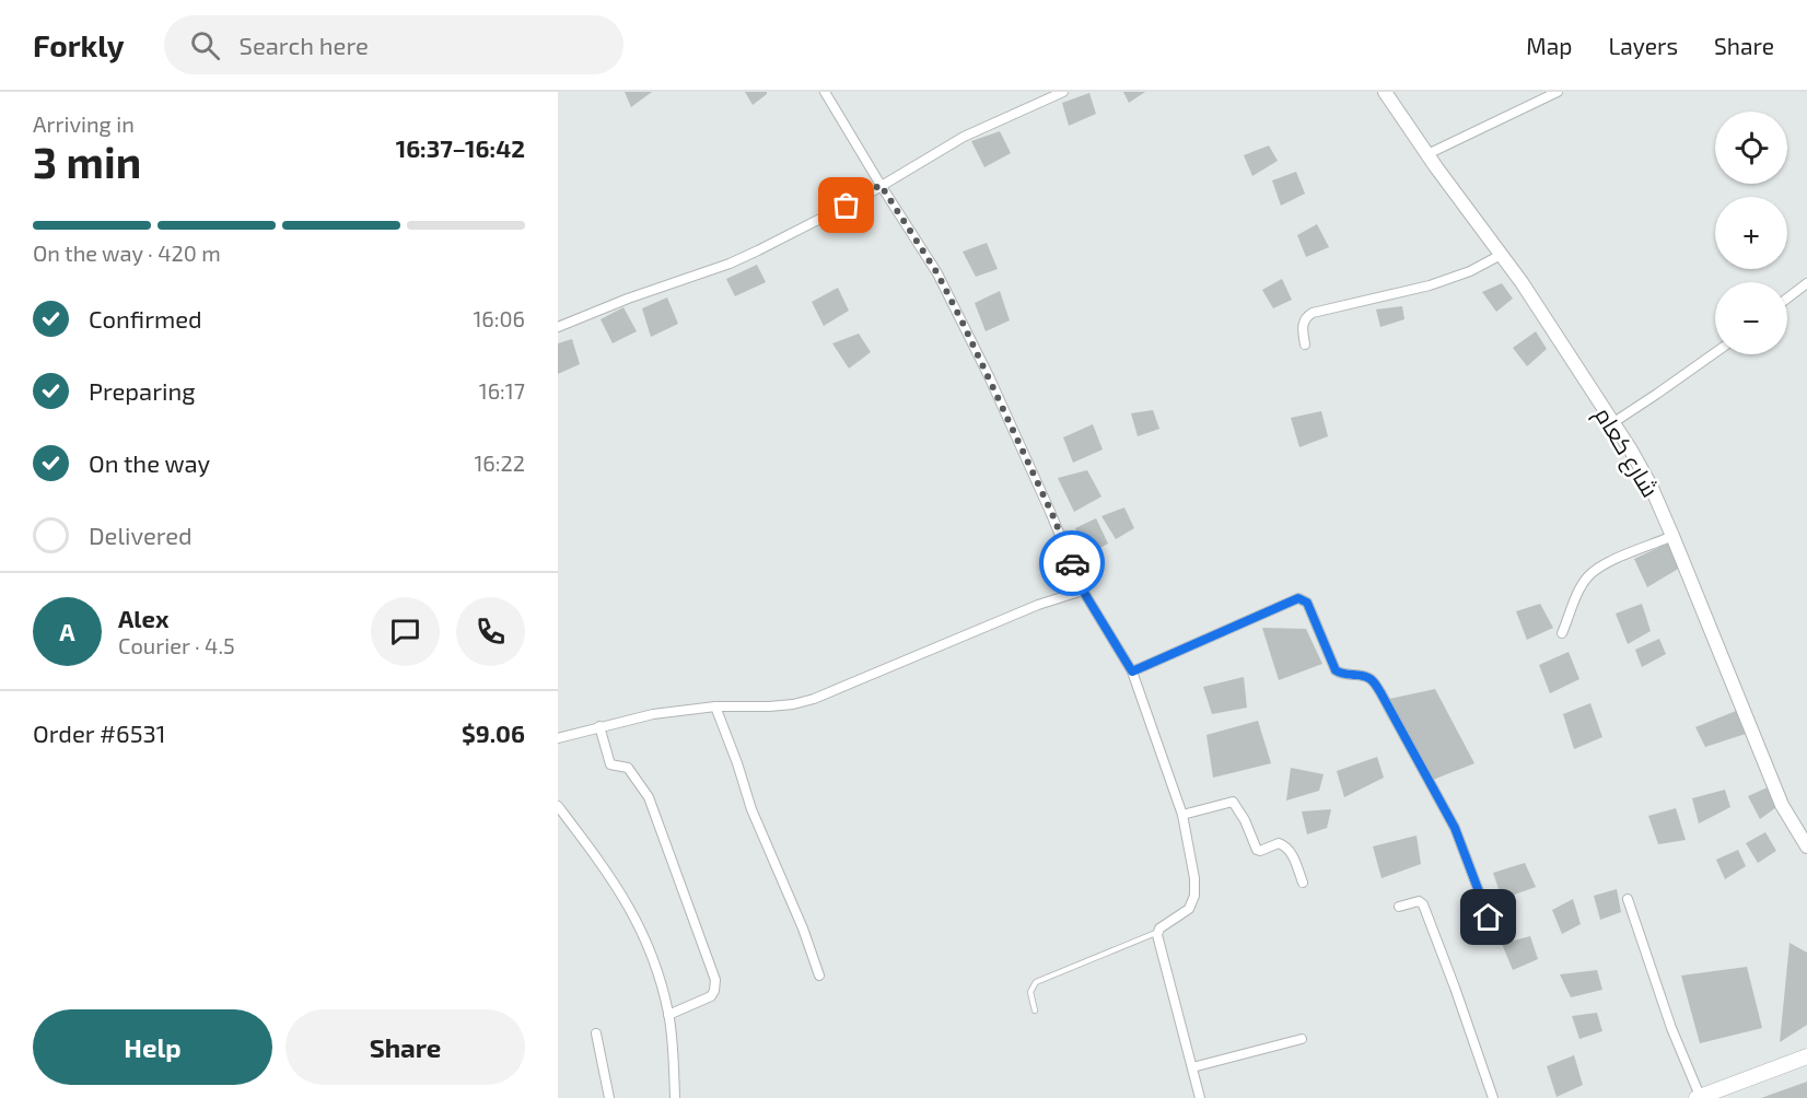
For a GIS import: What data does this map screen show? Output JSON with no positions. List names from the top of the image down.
{
  "streets": {
    "street": ["شارع كعام"]
  },
  "page": {
    "header": "Forkly",
    "search": "Search here",
    "nav": ["Map", "Layers", "Share"],
    "heading": ["3 min", "Arriving in", "16:37–16:42"],
    "panel": [
      "Alex",
      "Courier · 4.5",
      "Order #6531",
      "$9.06"
    ],
    "map_buttons": ["+", "−"],
    "bar": "On the way · 420 m",
    "list": [
      ["Confirmed", "16:06"],
      ["Preparing", "16:17"],
      ["On the way", "16:22"],
      "Delivered"
    ],
    "round": "A",
    "buttons": ["Help", "Share"]
  }
}
